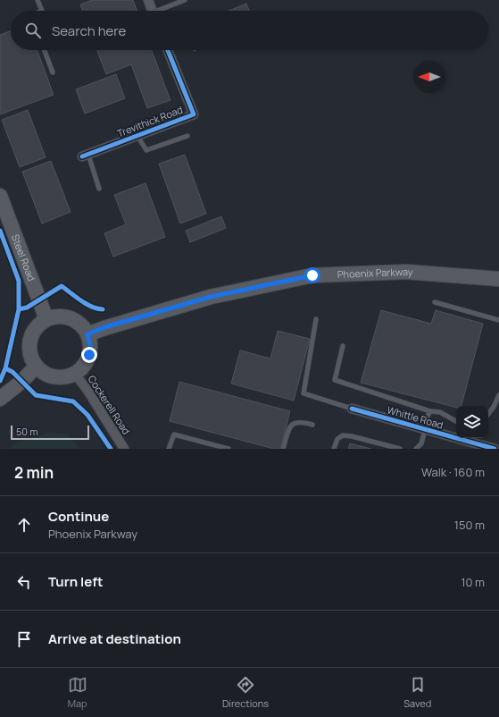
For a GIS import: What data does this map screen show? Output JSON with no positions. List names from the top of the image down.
{
  "streets": {
    "main road": ["Steel Road", "Phoenix Parkway"],
    "street": ["Trevithick Road", "Cockerell Road", "Whittle Road"]
  },
  "crossings": [
    ["Steel Road", "Phoenix Parkway"],
    ["Steel Road", "Cockerell Road"],
    ["Phoenix Parkway", "Cockerell Road"]
  ],
  "scale_bar": "50 m",
  "north": "left",
  "page": {
    "search": "Search here",
    "scale": "50 m",
    "heading": ["2 min", "Walk · 160 m"],
    "list": [
      ["Continue", "Phoenix Parkway", "150 m"],
      ["Turn left", "10 m"],
      "Arrive at destination"
    ],
    "nav": ["Map", "Directions", "Saved"]
  }
}
